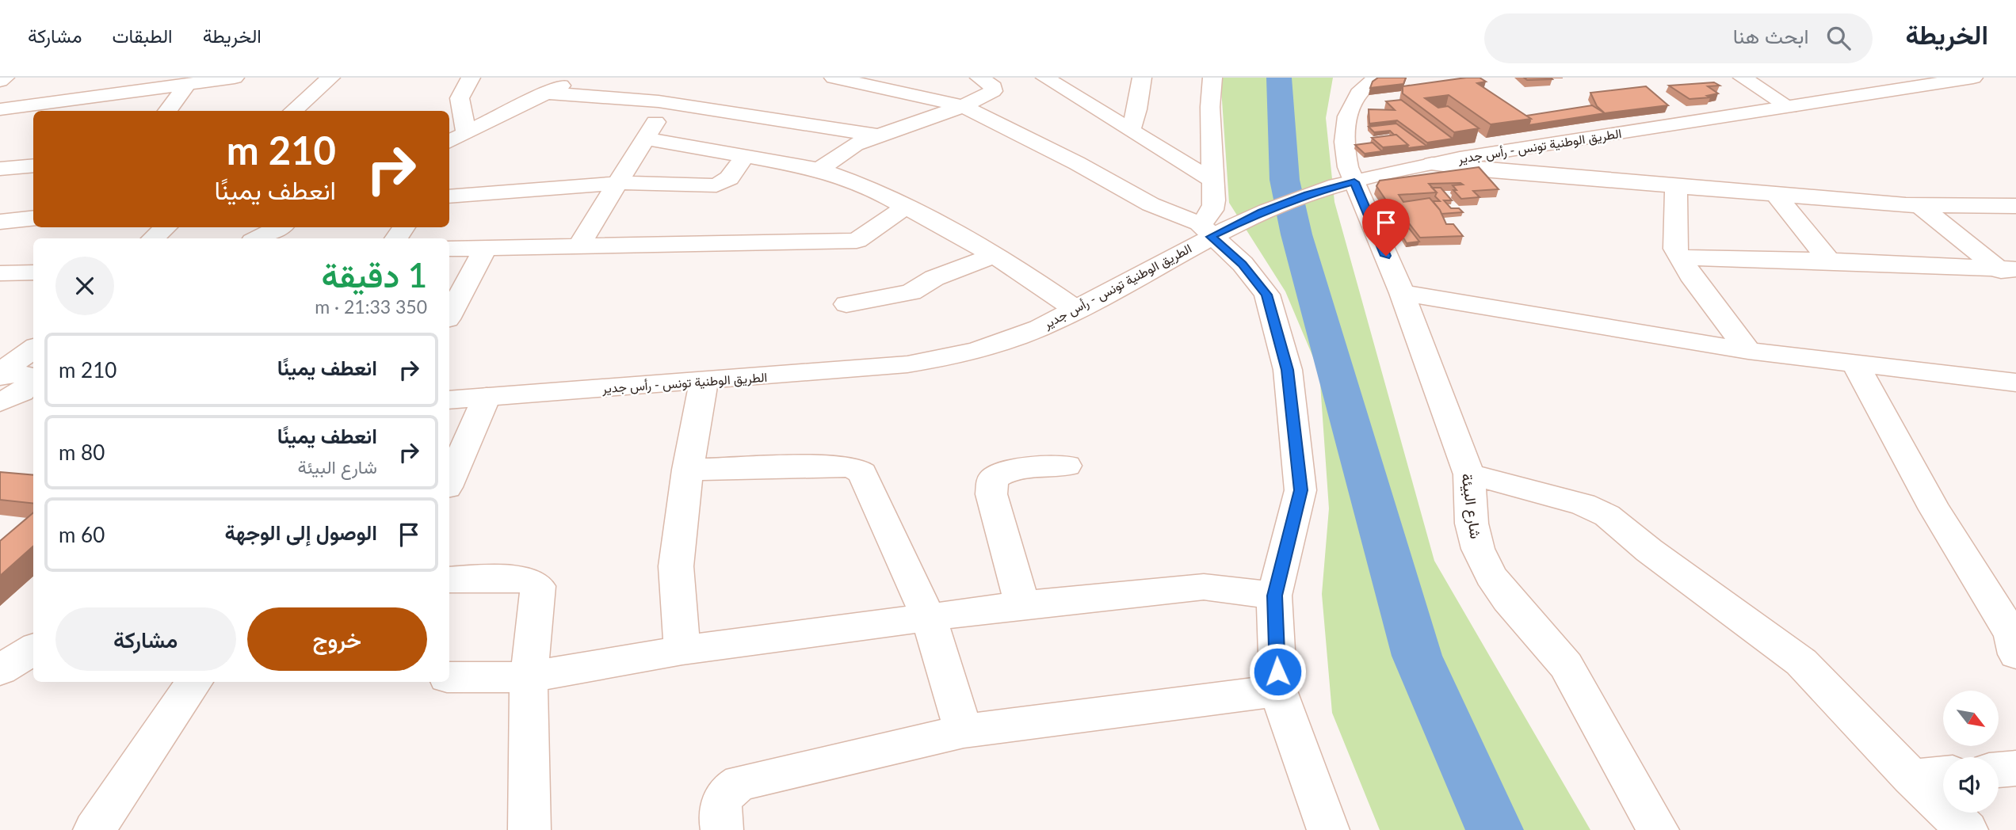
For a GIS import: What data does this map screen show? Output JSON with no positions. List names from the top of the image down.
{
  "streets": {
    "street": ["الطريق الوطنية تونس - رأس جدير", "شارع البيئة"]
  },
  "crossings": [
    ["الطريق الوطنية تونس - رأس جدير", "شارع البيئة"]
  ],
  "north": "bottom right",
  "page": {
    "header": "الخريطة",
    "search": "ابحث هنا",
    "nav": ["الخريطة", "الطبقات", "مشاركة"],
    "turn": ["210 m", "انعطف يمينًا"],
    "heading": ["1 دقيقة", "350 m · 21:33"],
    "list": [
      {
        "name": "انعطف يمينًا",
        "value": "210 m"
      },
      {
        "name": "انعطف يمينًا",
        "note": "شارع البيئة",
        "value": "80 m"
      },
      {
        "name": "الوصول إلى الوجهة",
        "value": "60 m"
      }
    ],
    "buttons": ["خروج", "مشاركة"]
  }
}
